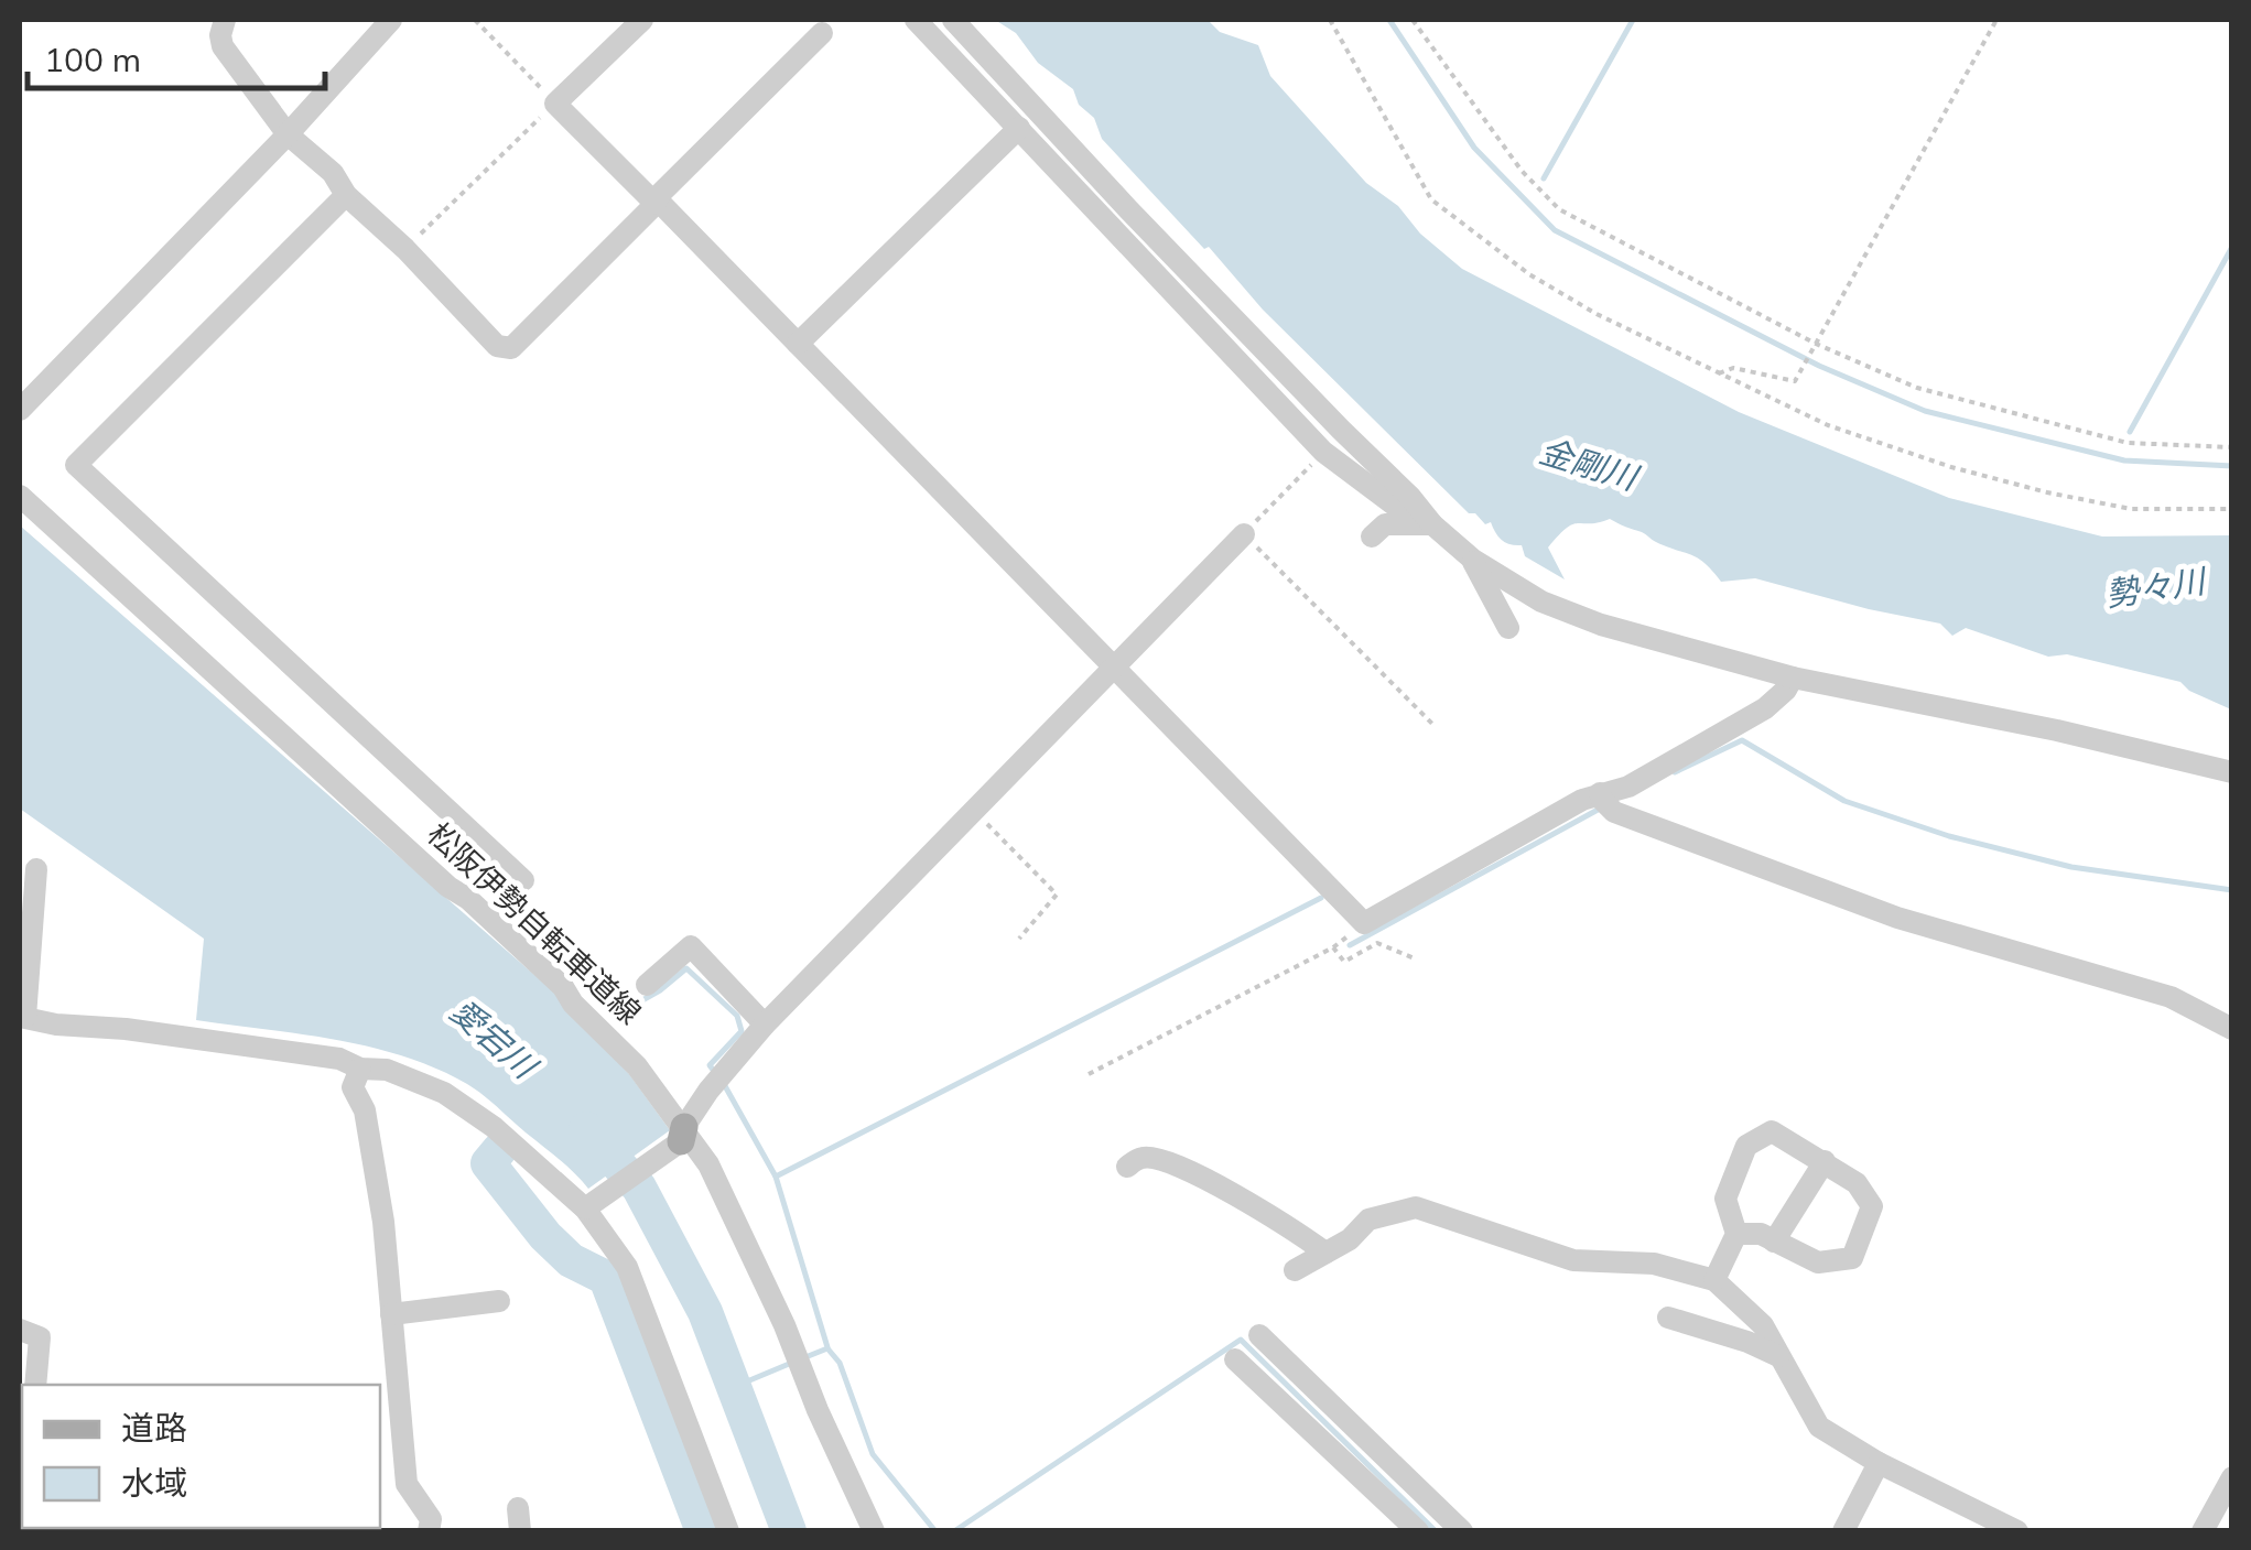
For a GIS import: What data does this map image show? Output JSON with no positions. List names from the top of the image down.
{
  "streets": {
    "street": ["松阪伊勢自転車道線"]
  },
  "water": ["金剛川", "勢々川", "愛宕川"],
  "legend": ["道路", "水域"],
  "scale_bar": "100 m"
}
